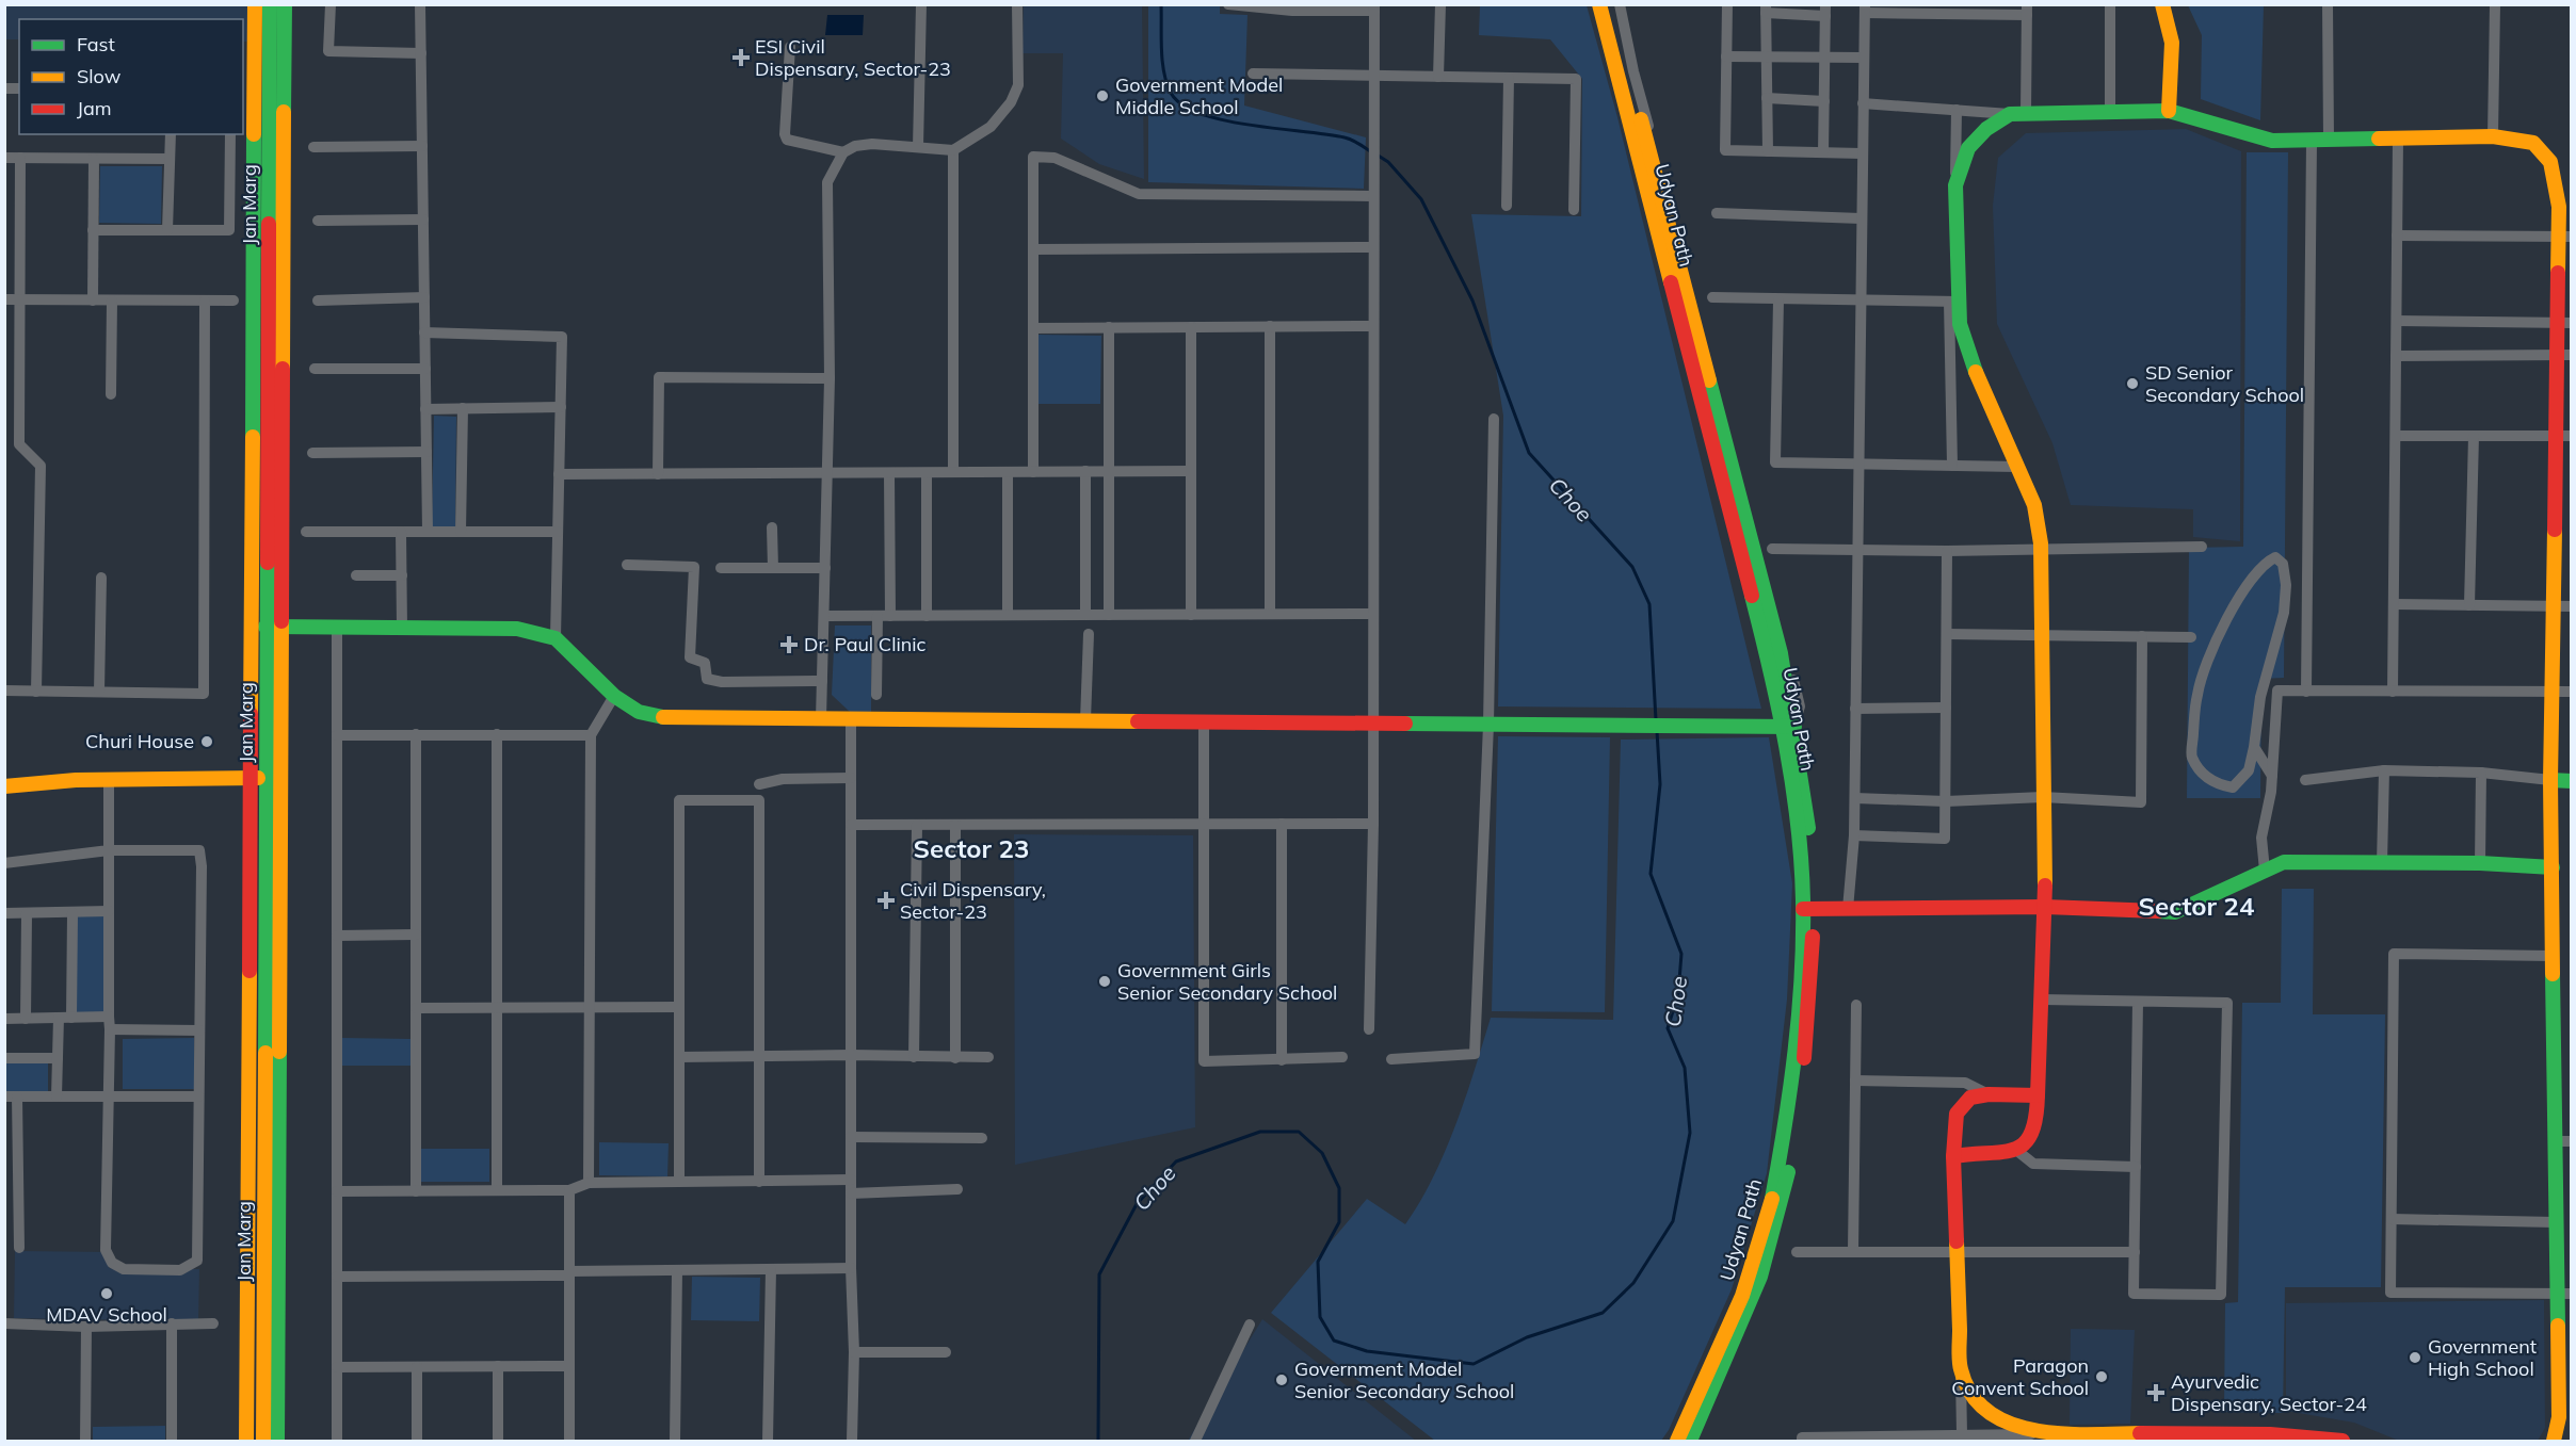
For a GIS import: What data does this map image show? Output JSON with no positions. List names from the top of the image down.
{
  "streets": {
    "street": ["Jan Marg", "Udyan Path"]
  },
  "districts": ["Sector 23", "Sector 24"],
  "water": ["Choe"],
  "places": {
    "health": [
      "ESI Civil Dispensary, Sector-23",
      "Dr. Paul Clinic",
      "Civil Dispensary, Sector-23",
      "Ayurvedic Dispensary, Sector-24"
    ],
    "other": [
      "Government Model Middle School",
      "SD Senior Secondary School",
      "Churi House",
      "Government Girls Senior Secondary School",
      "MDAV School",
      "Government High School",
      "Paragon Convent School",
      "Government Model Senior Secondary School"
    ]
  },
  "legend": ["Fast", "Slow", "Jam"]
}
